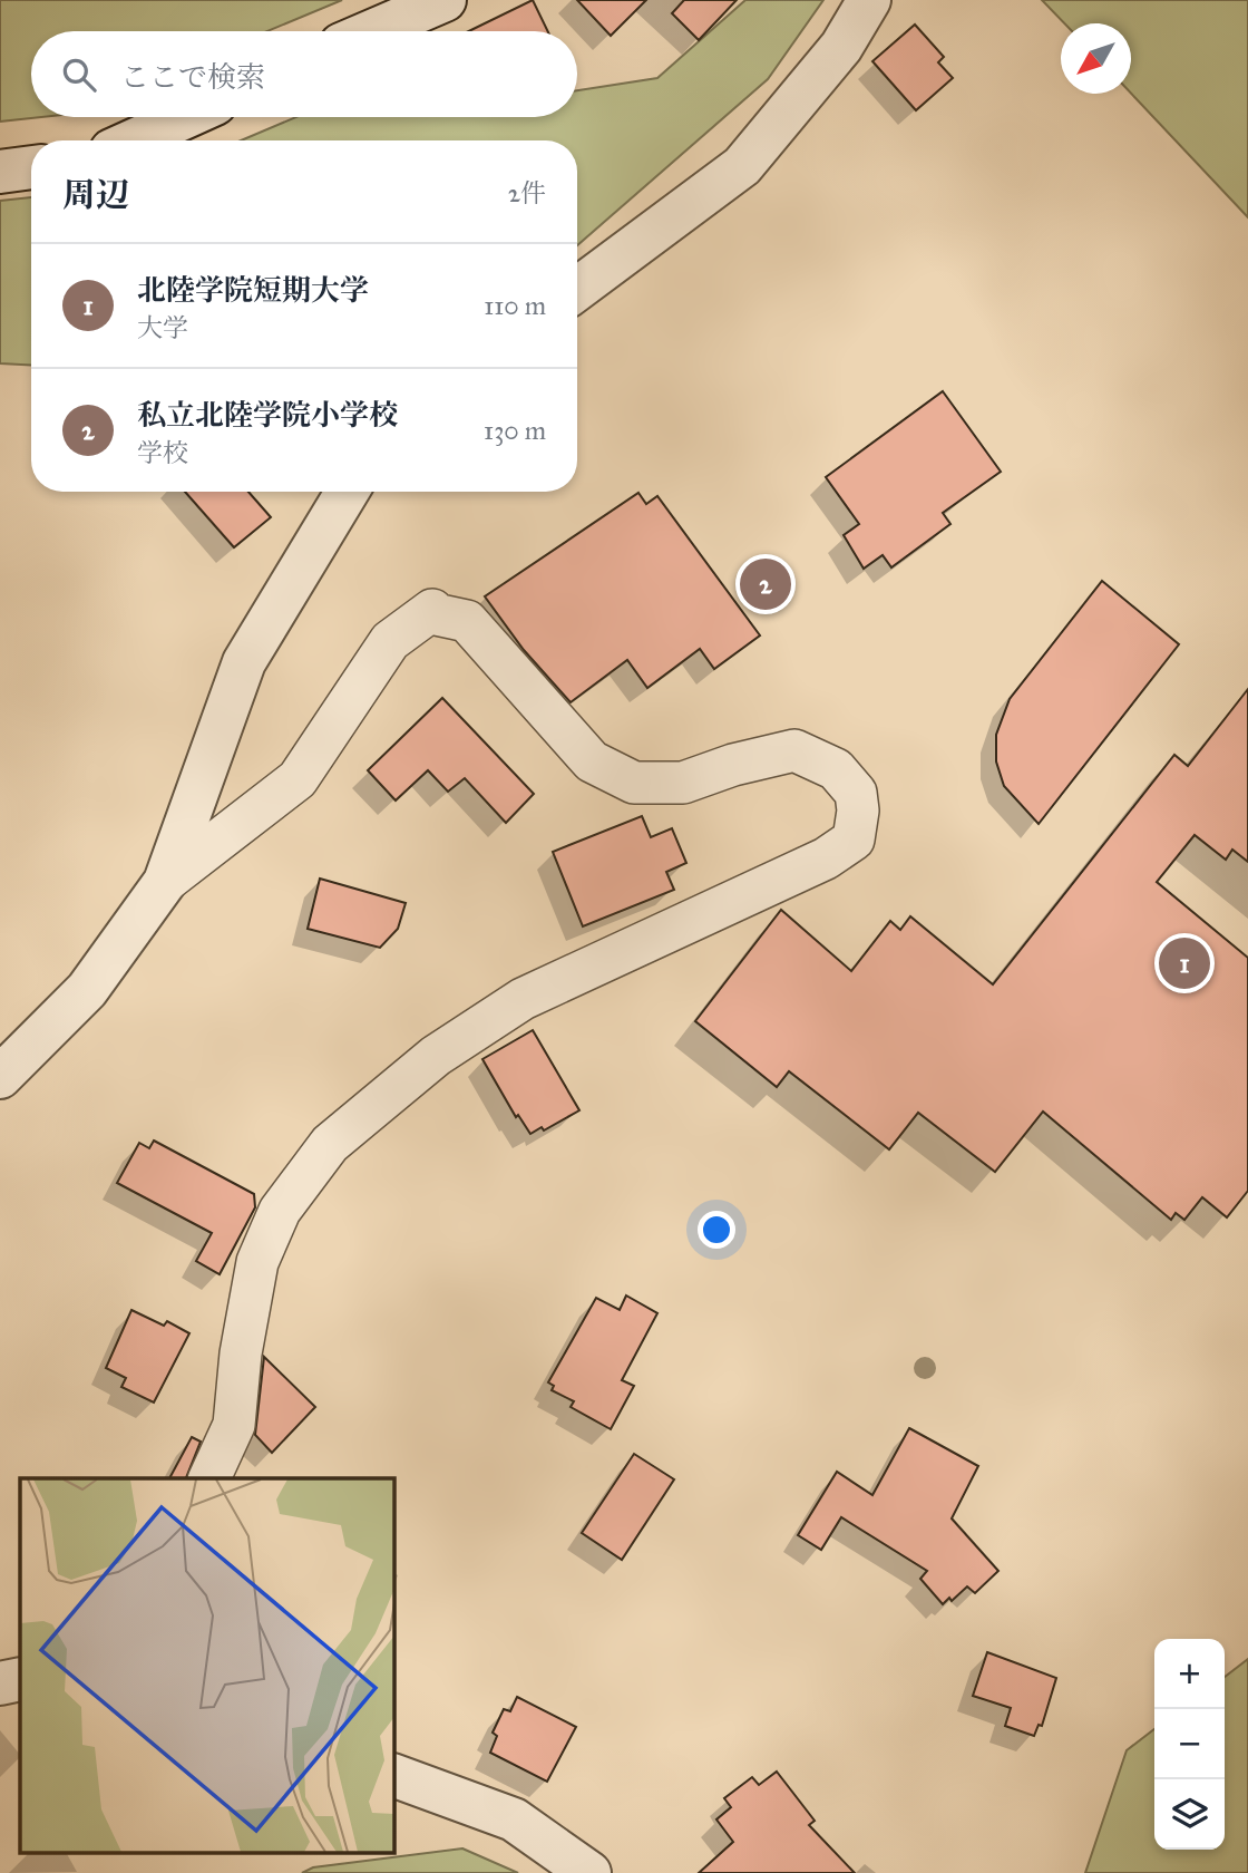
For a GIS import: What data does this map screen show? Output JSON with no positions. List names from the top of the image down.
{
  "north": "bottom left",
  "page": {
    "search": "ここで検索",
    "heading": ["周辺", "2件"],
    "list": [
      {
        "mark": "1",
        "name": "北陸学院短期大学",
        "note": "大学",
        "value": "110 m"
      },
      {
        "mark": "2",
        "name": "私立北陸学院小学校",
        "note": "学校",
        "value": "130 m"
      }
    ],
    "pins": ["2", "1"],
    "map_buttons": ["+", "−"]
  }
}
